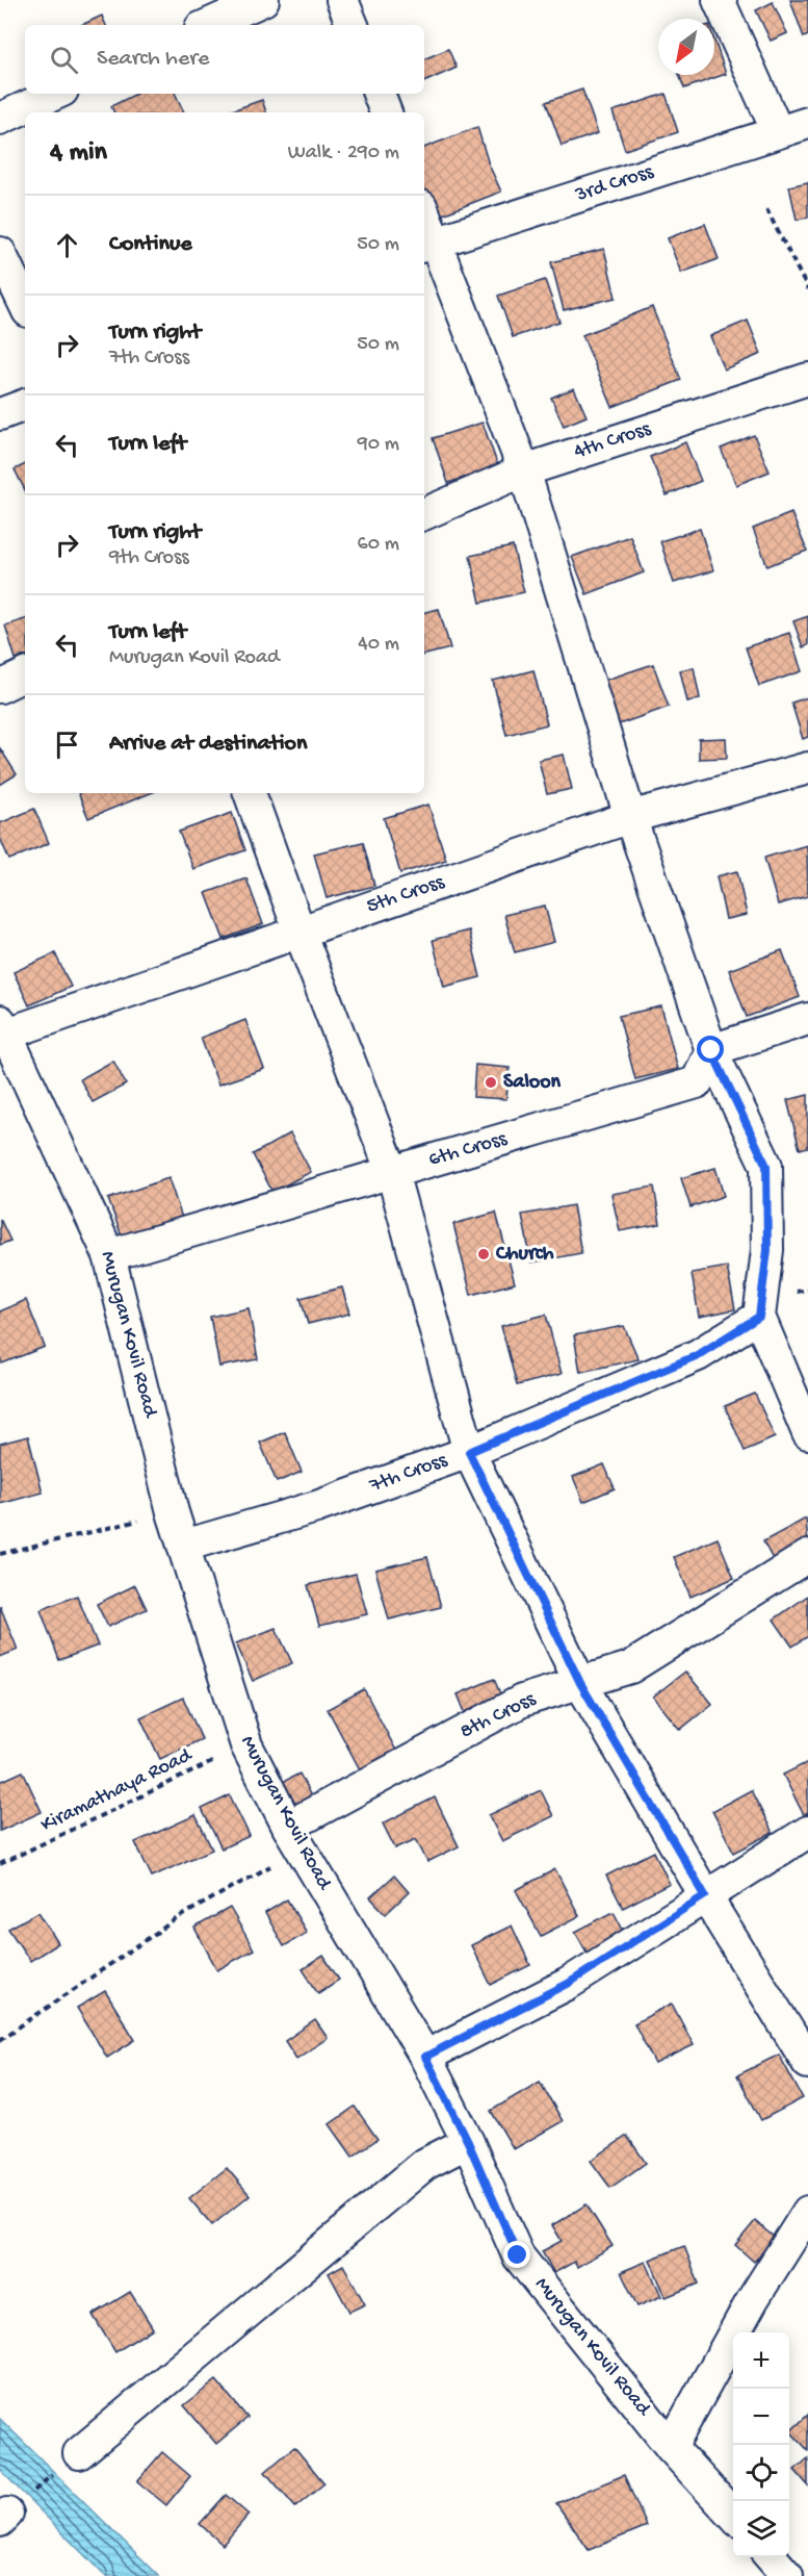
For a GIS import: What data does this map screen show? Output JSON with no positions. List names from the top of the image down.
{
  "streets": {
    "street": [
      "3rd Cross",
      "4th Cross",
      "5th Cross",
      "6th Cross",
      "Murugan Kovil Road",
      "7th Cross",
      "8th Cross"
    ],
    "path": ["Kiramathaya Road"]
  },
  "crossings": [
    ["5th Cross", "Murugan Kovil Road"],
    ["6th Cross", "Murugan Kovil Road"],
    ["Murugan Kovil Road", "7th Cross"],
    ["Murugan Kovil Road", "8th Cross"],
    ["Murugan Kovil Road", "Kiramathaya Road"]
  ],
  "places": ["Saloon", "Church"],
  "north": "bottom left",
  "page": {
    "search": "Search here",
    "heading": ["4 min", "Walk · 290 m"],
    "list": [
      ["Continue", "50 m"],
      ["Turn right", "7th Cross", "50 m"],
      ["Turn left", "90 m"],
      ["Turn right", "9th Cross", "60 m"],
      ["Turn left", "Murugan Kovil Road", "40 m"],
      "Arrive at destination"
    ],
    "map_buttons": ["+", "−"]
  }
}
